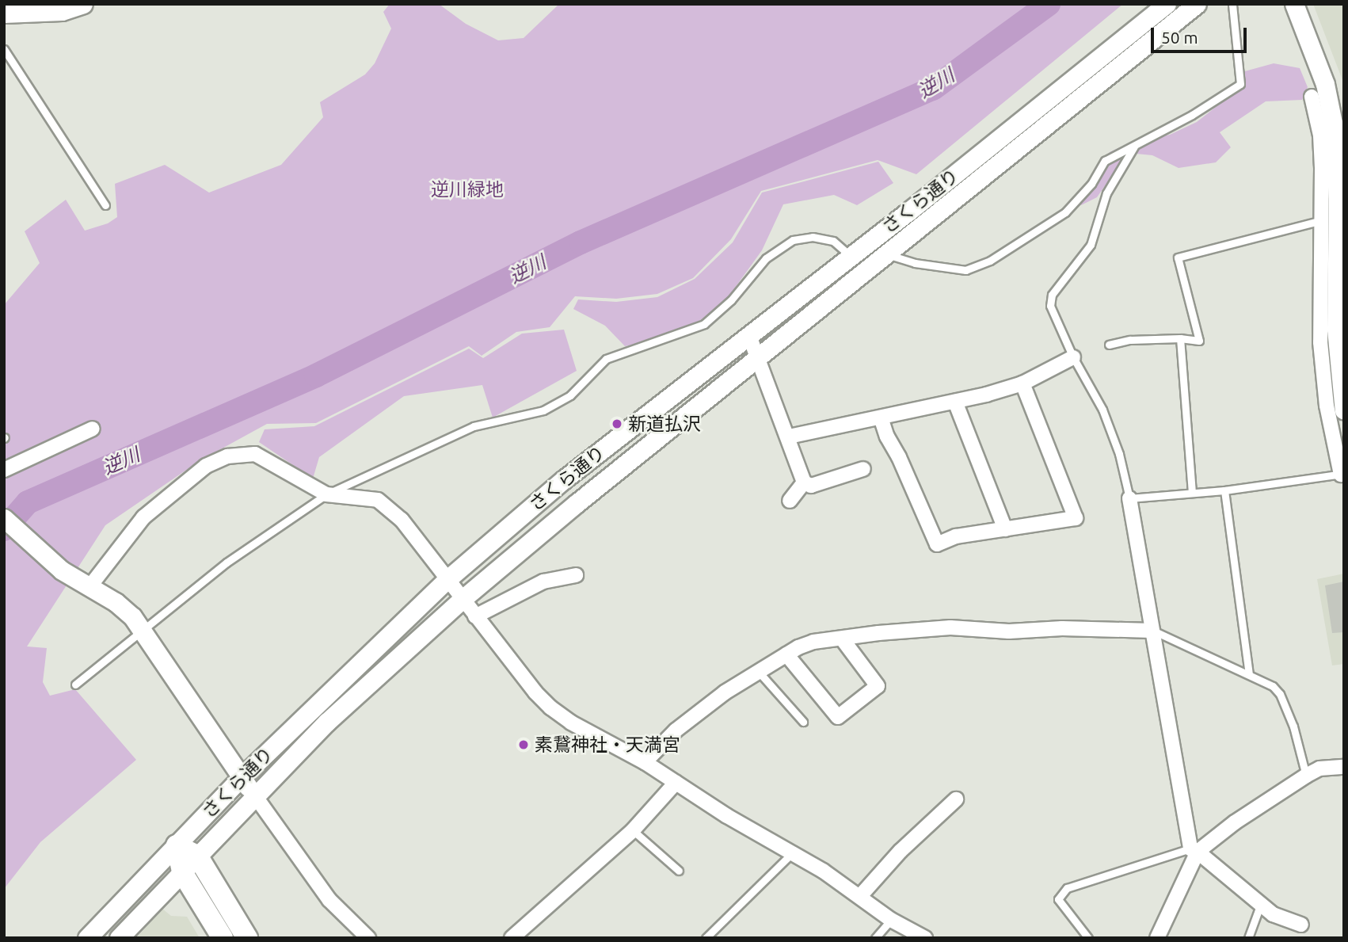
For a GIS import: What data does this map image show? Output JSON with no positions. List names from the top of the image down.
{
  "streets": {
    "street": ["さくら通り"]
  },
  "water": ["逆川"],
  "parks": ["逆川緑地"],
  "places": ["新道払沢", "素鵞神社・天満宮"],
  "scale_bar": "50 m"
}
